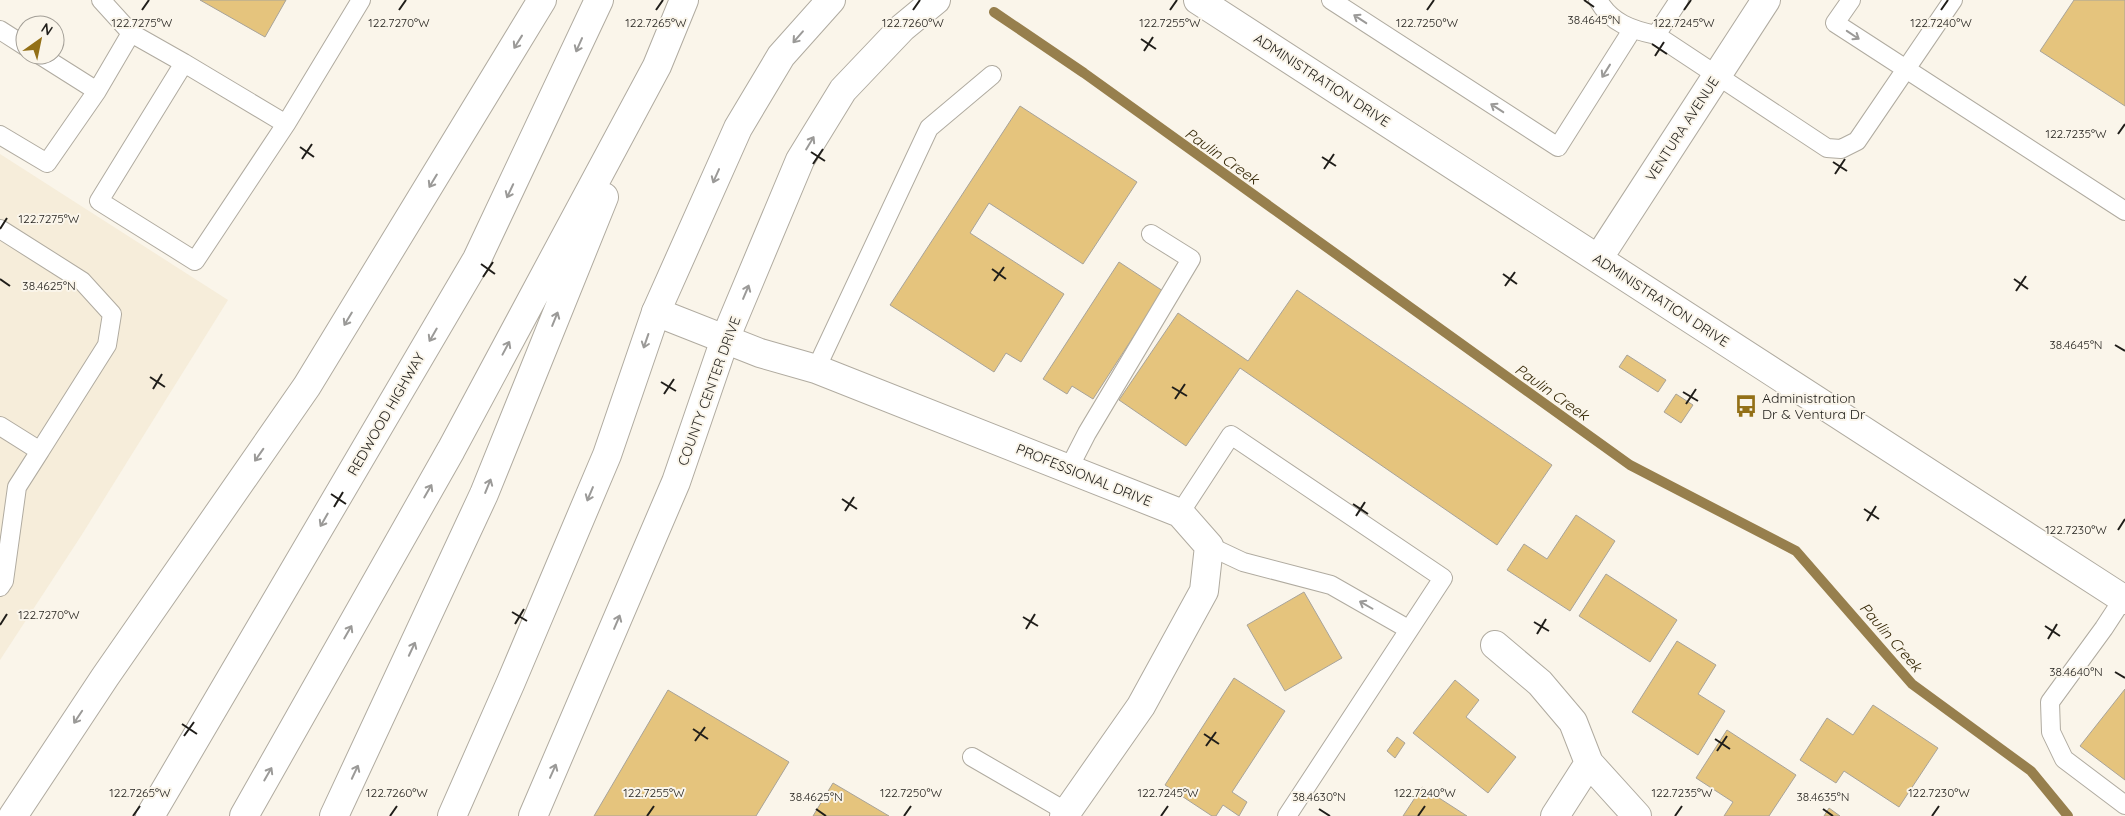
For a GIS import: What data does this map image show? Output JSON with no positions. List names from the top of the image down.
{
  "streets": {
    "main road": [
      "ADMINISTRATION DRIVE",
      "VENTURA AVENUE",
      "COUNTY CENTER DRIVE",
      "REDWOOD HIGHWAY",
      "PROFESSIONAL DRIVE"
    ]
  },
  "crossings": [
    ["ADMINISTRATION DRIVE", "VENTURA AVENUE"],
    ["COUNTY CENTER DRIVE", "PROFESSIONAL DRIVE"]
  ],
  "water": ["Paulin Creek"],
  "places": {
    "bus stop": ["Administration Dr & Ventura Dr"]
  },
  "north": "top right",
  "coordinates": [
    "38.4645°N",
    "122.7265°W",
    "122.7260°W",
    "122.7245°W",
    "122.7240°W",
    "122.7275°W",
    "122.7270°W",
    "122.7255°W",
    "122.7250°W",
    "122.7235°W",
    "38.4625°N",
    "122.7230°W",
    "38.4640°N",
    "38.4630°N",
    "38.4635°N"
  ]
}
